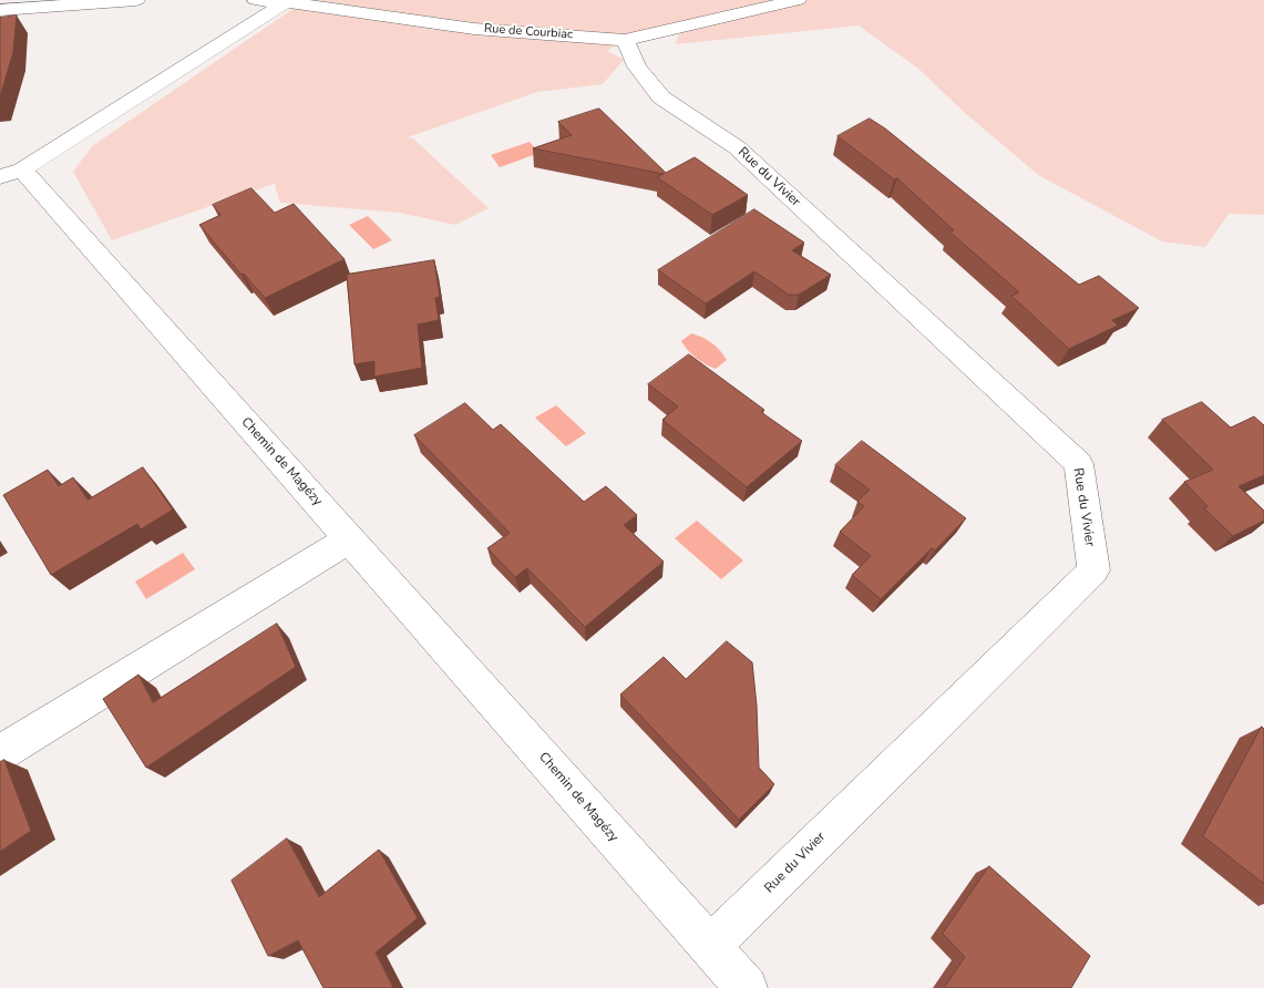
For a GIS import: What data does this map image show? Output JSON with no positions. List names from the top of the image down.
{
  "streets": {
    "street": ["Rue de Courbiac", "Rue du Vivier", "Chemin de Magézy"]
  },
  "crossings": [
    ["Rue de Courbiac", "Rue du Vivier"],
    ["Rue de Courbiac", "Chemin de Magézy"],
    ["Rue du Vivier", "Chemin de Magézy"]
  ]
}
